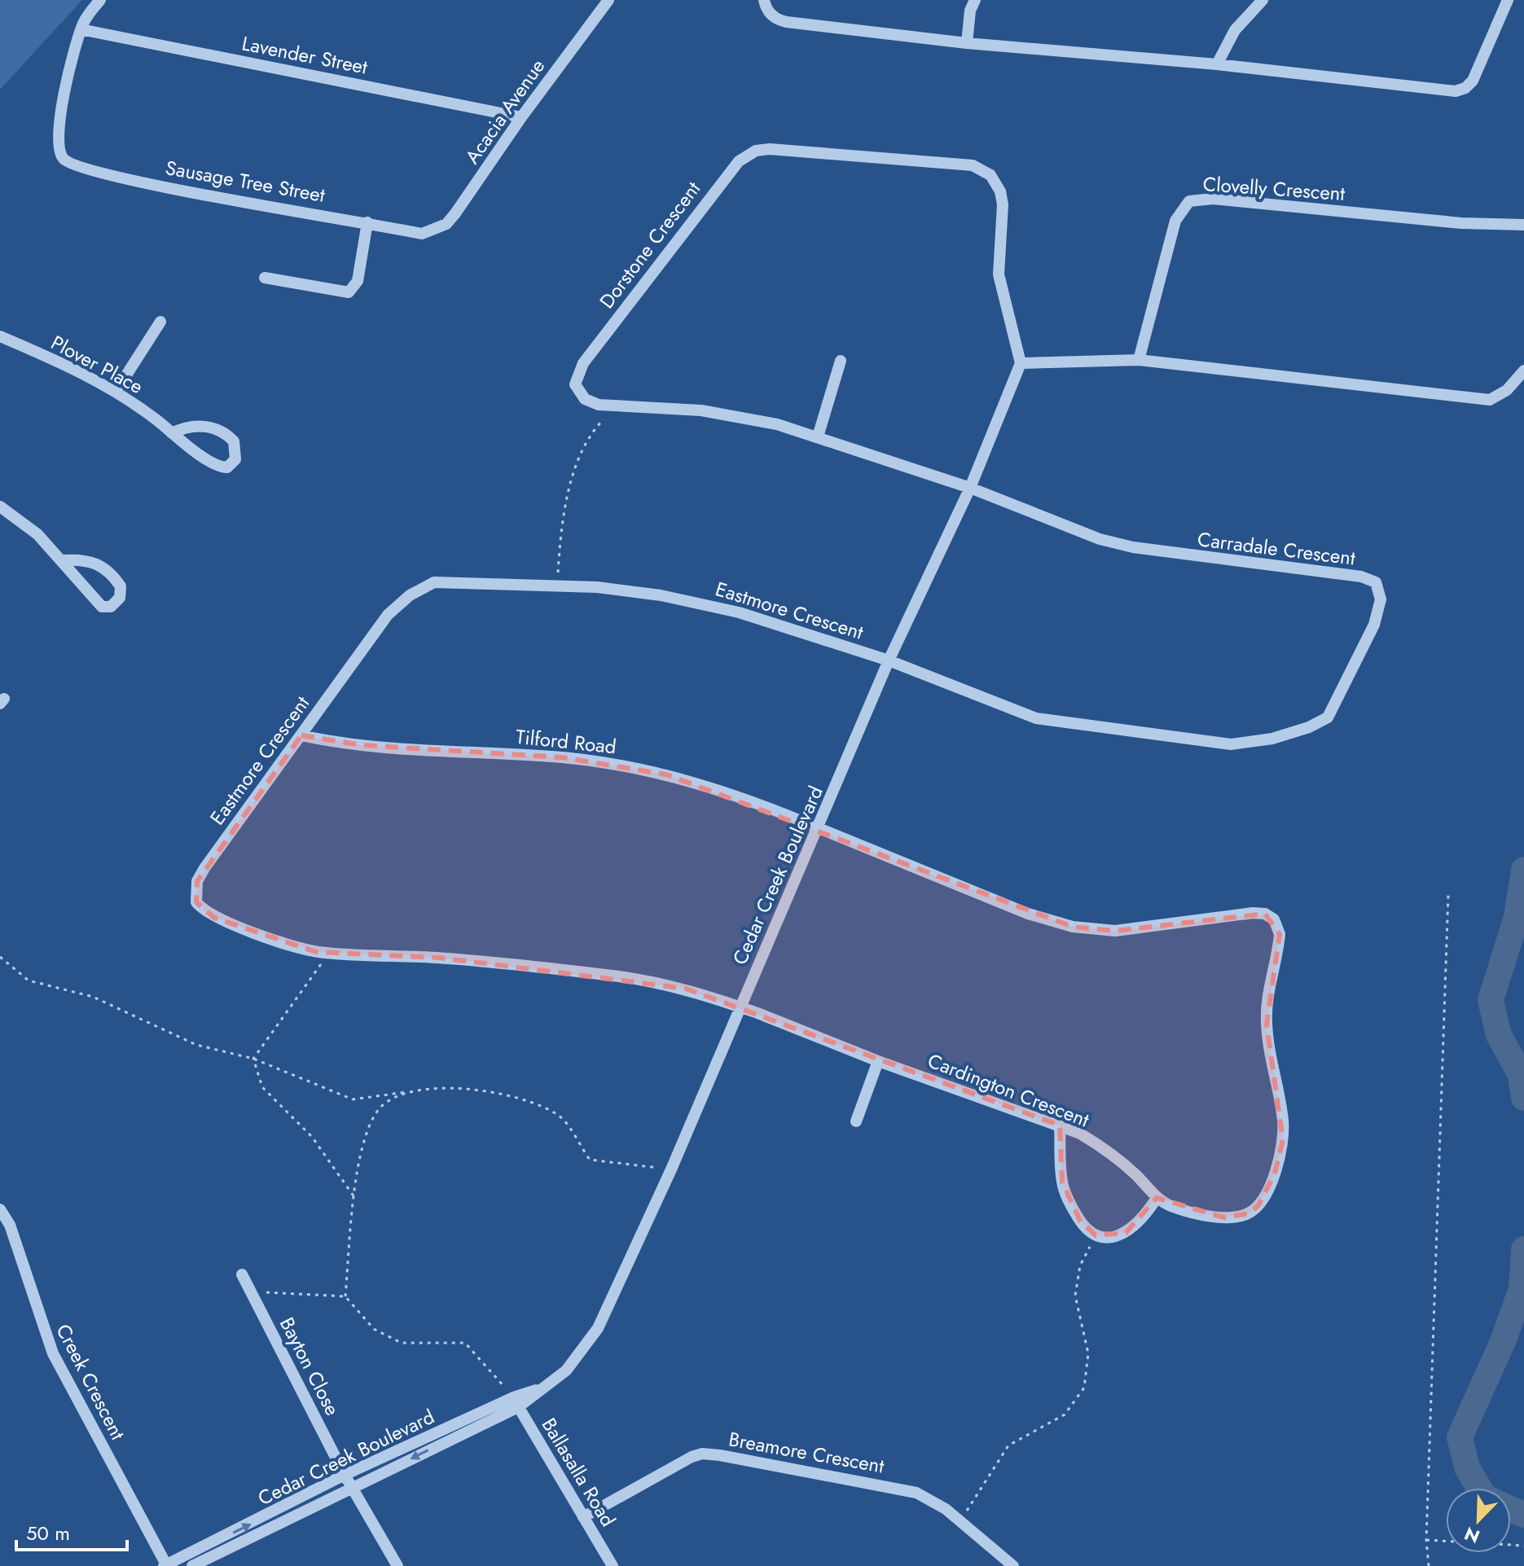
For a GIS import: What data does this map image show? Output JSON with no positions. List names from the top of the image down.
{
  "streets": {
    "street": [
      "Lavender Street",
      "Acacia Avenue",
      "Sausage Tree Street",
      "Clovelly Crescent",
      "Dorstone Crescent",
      "Plover Place",
      "Carradale Crescent",
      "Eastmore Crescent",
      "Tilford Road",
      "Cedar Creek Boulevard",
      "Cardington Crescent",
      "Bayton Close",
      "Creek Crescent",
      "Breamore Crescent",
      "Ballasalla Road"
    ]
  },
  "crossings": [
    ["Lavender Street", "Acacia Avenue"],
    ["Lavender Street", "Sausage Tree Street"],
    ["Acacia Avenue", "Sausage Tree Street"],
    ["Dorstone Crescent", "Carradale Crescent"],
    ["Dorstone Crescent", "Cedar Creek Boulevard"],
    ["Carradale Crescent", "Eastmore Crescent"],
    ["Carradale Crescent", "Cedar Creek Boulevard"],
    ["Eastmore Crescent", "Tilford Road"],
    ["Eastmore Crescent", "Cedar Creek Boulevard"],
    ["Eastmore Crescent", "Cardington Crescent"],
    ["Tilford Road", "Cedar Creek Boulevard"],
    ["Tilford Road", "Cardington Crescent"],
    ["Cedar Creek Boulevard", "Cardington Crescent"],
    ["Cedar Creek Boulevard", "Bayton Close"],
    ["Cedar Creek Boulevard", "Creek Crescent"],
    ["Cedar Creek Boulevard", "Ballasalla Road"],
    ["Breamore Crescent", "Ballasalla Road"]
  ],
  "scale_bar": "50 m",
  "north": "bottom left"
}
